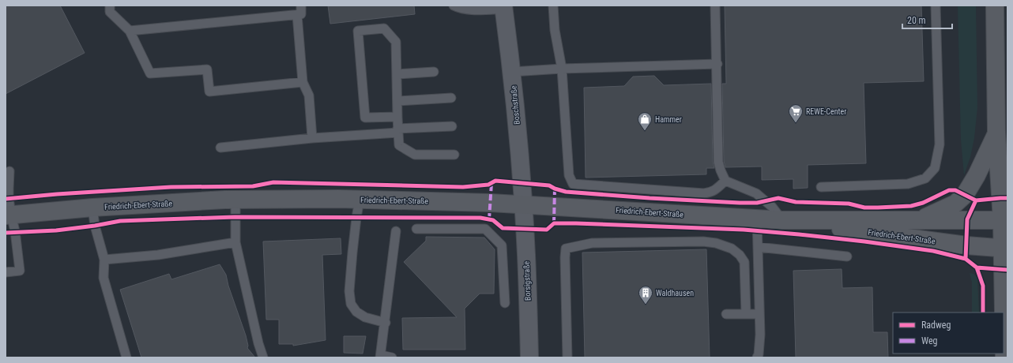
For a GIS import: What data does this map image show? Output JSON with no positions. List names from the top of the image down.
{
  "streets": {
    "main road": ["Friedrich-Ebert-Straße"],
    "street": ["Boschstraße", "Borsigstraße"]
  },
  "crossings": [
    ["Boschstraße", "Friedrich-Ebert-Straße"],
    ["Boschstraße", "Borsigstraße"],
    ["Friedrich-Ebert-Straße", "Borsigstraße"]
  ],
  "places": {
    "supermarket": ["REWE-Center"],
    "shop": ["Hammer"],
    "building": ["Waldhausen"]
  },
  "legend": ["Radweg", "Weg"],
  "scale_bar": "20 m"
}
